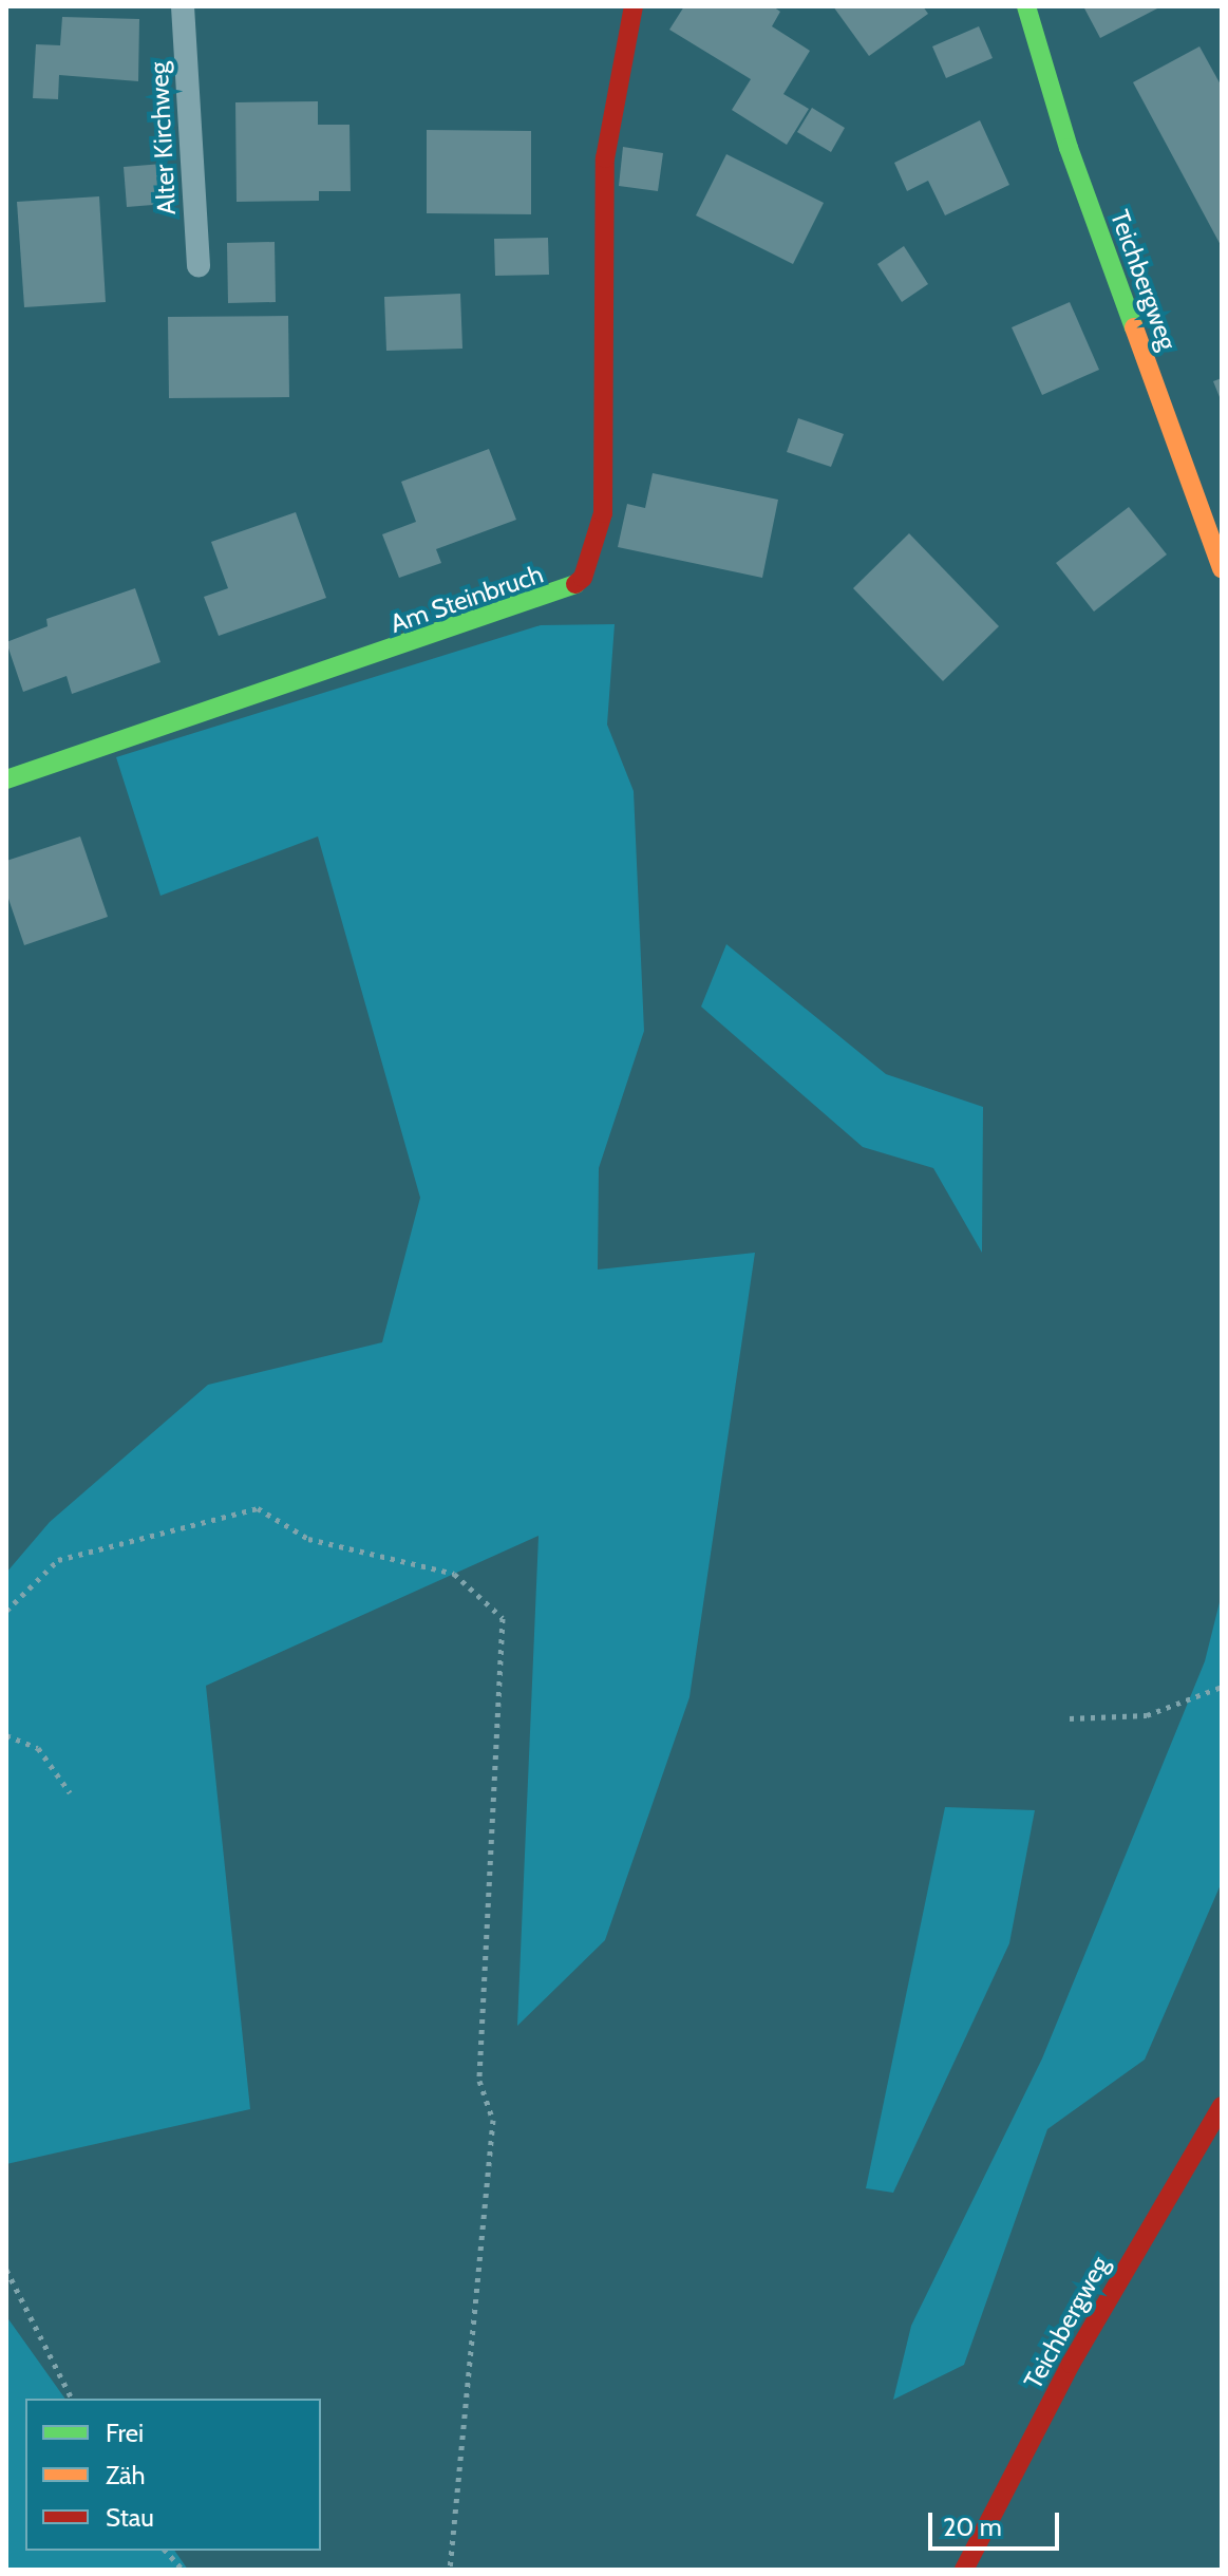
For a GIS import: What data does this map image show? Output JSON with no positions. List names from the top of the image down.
{
  "streets": {
    "street": ["Teichbergweg", "Am Steinbruch"],
    "lane": ["Alter Kirchweg"]
  },
  "legend": ["Frei", "Zäh", "Stau"],
  "scale_bar": "20 m"
}
